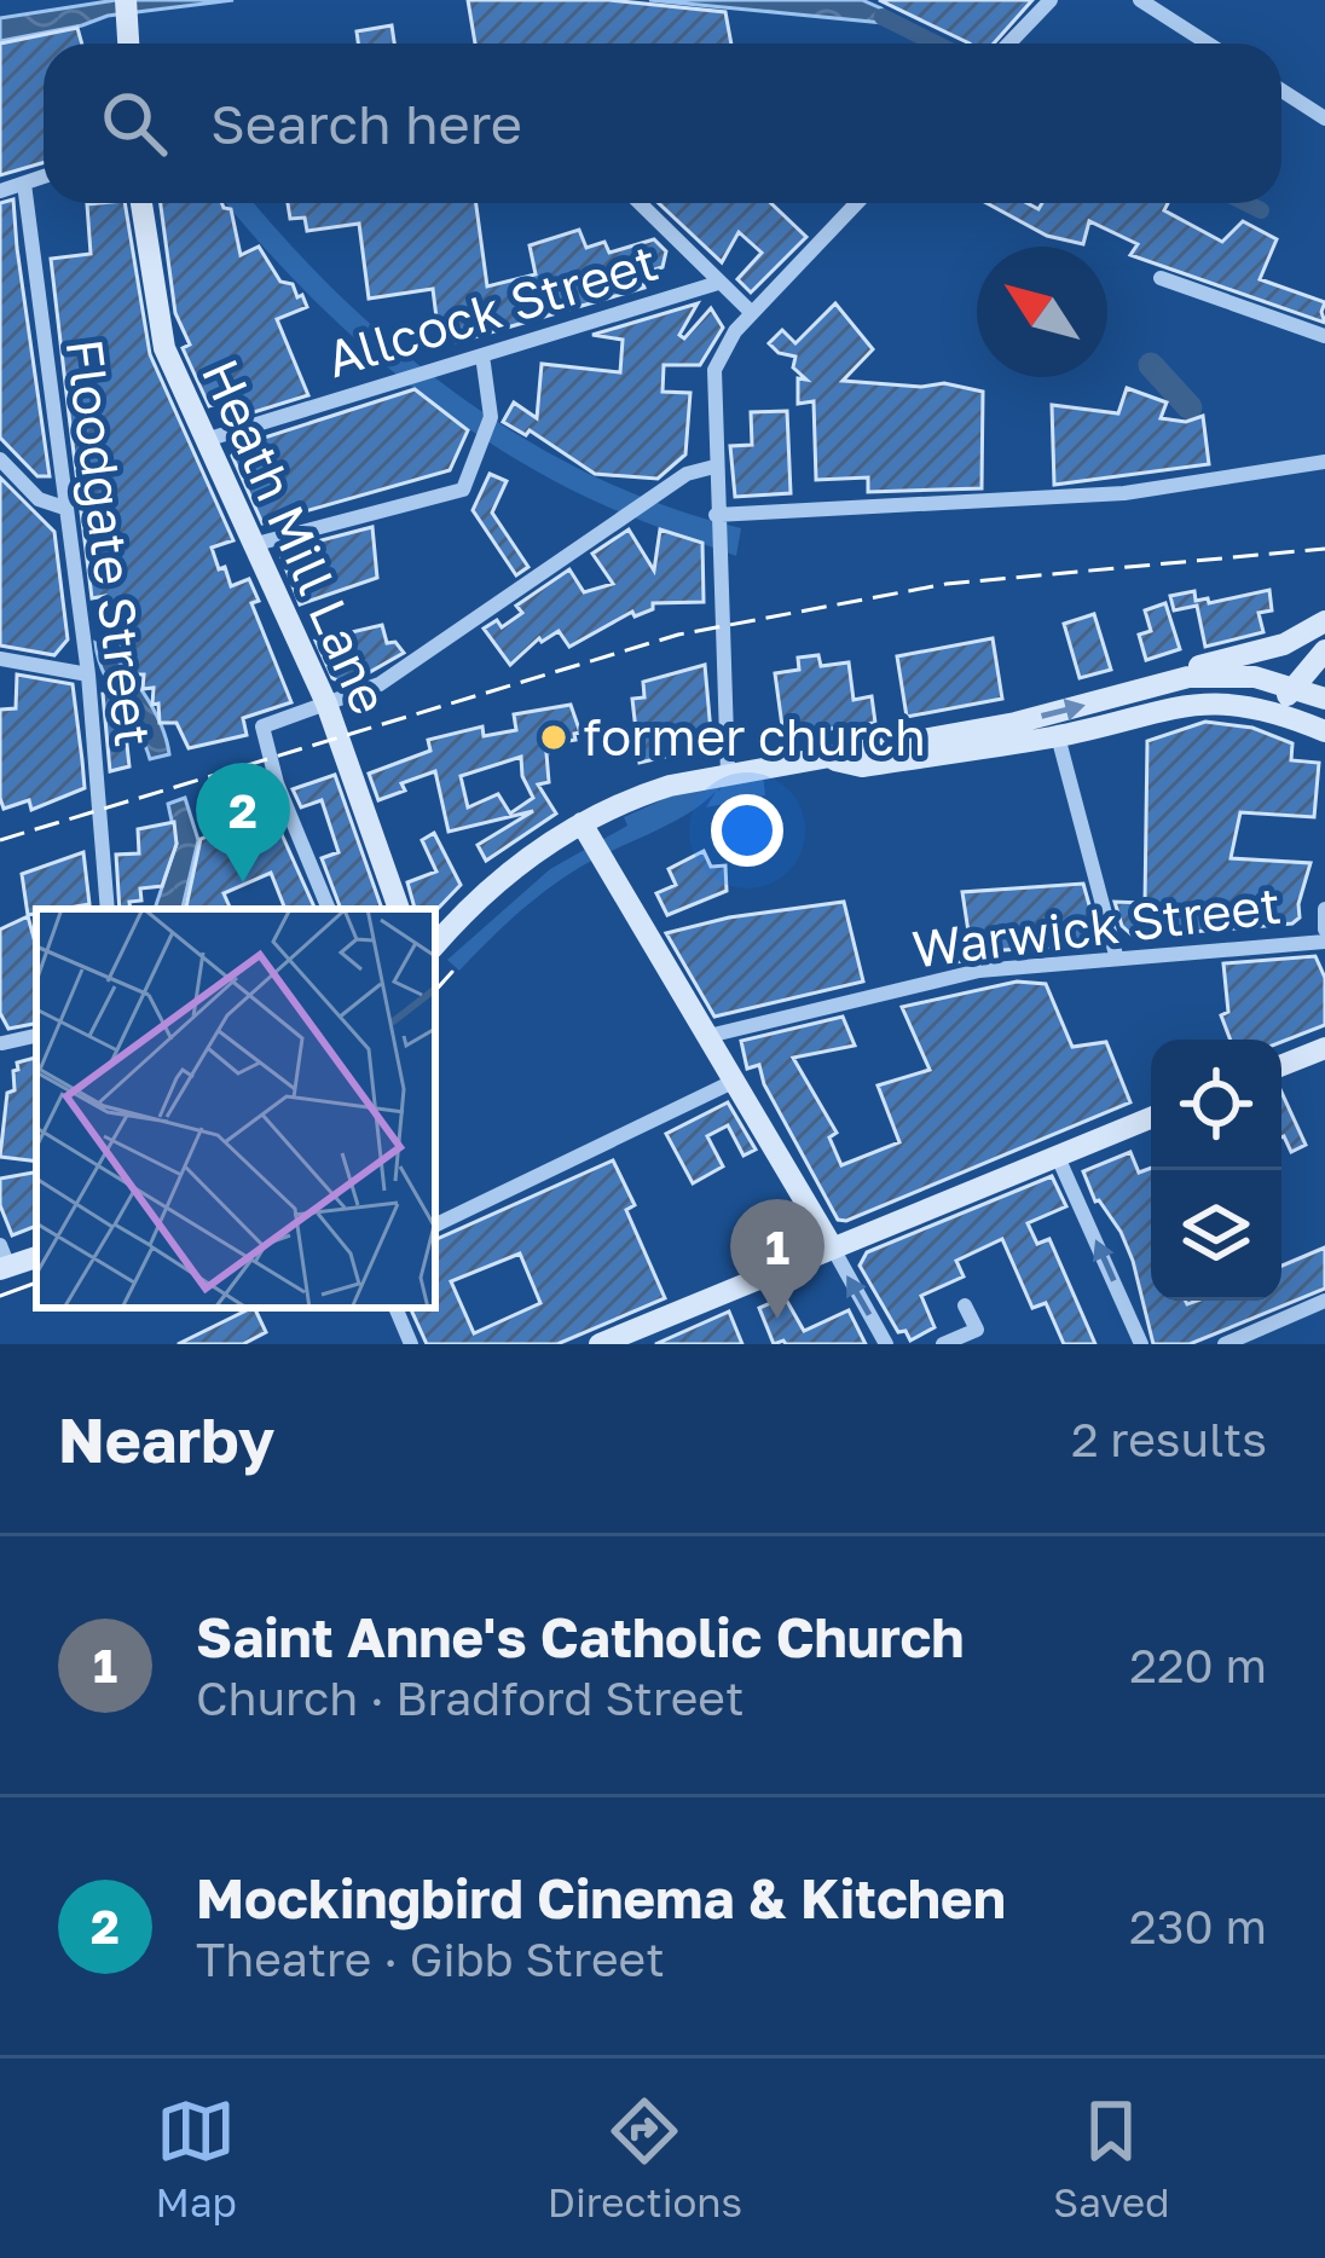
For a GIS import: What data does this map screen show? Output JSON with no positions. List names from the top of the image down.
{
  "streets": {
    "street": [
      "Allcock Street",
      "Heath Mill Lane",
      "Floodgate Street",
      "Warwick Street"
    ]
  },
  "crossings": [
    ["Allcock Street", "Heath Mill Lane"]
  ],
  "places": ["former church"],
  "north": "top left",
  "page": {
    "search": "Search here",
    "pins": ["2", "1"],
    "heading": ["Nearby", "2 results"],
    "list": [
      {
        "mark": "1",
        "name": "Saint Anne's Catholic Church",
        "note": "Church · Bradford Street",
        "value": "220 m"
      },
      {
        "mark": "2",
        "name": "Mockingbird Cinema & Kitchen",
        "note": "Theatre · Gibb Street",
        "value": "230 m"
      }
    ],
    "nav": ["Map", "Directions", "Saved"]
  }
}
